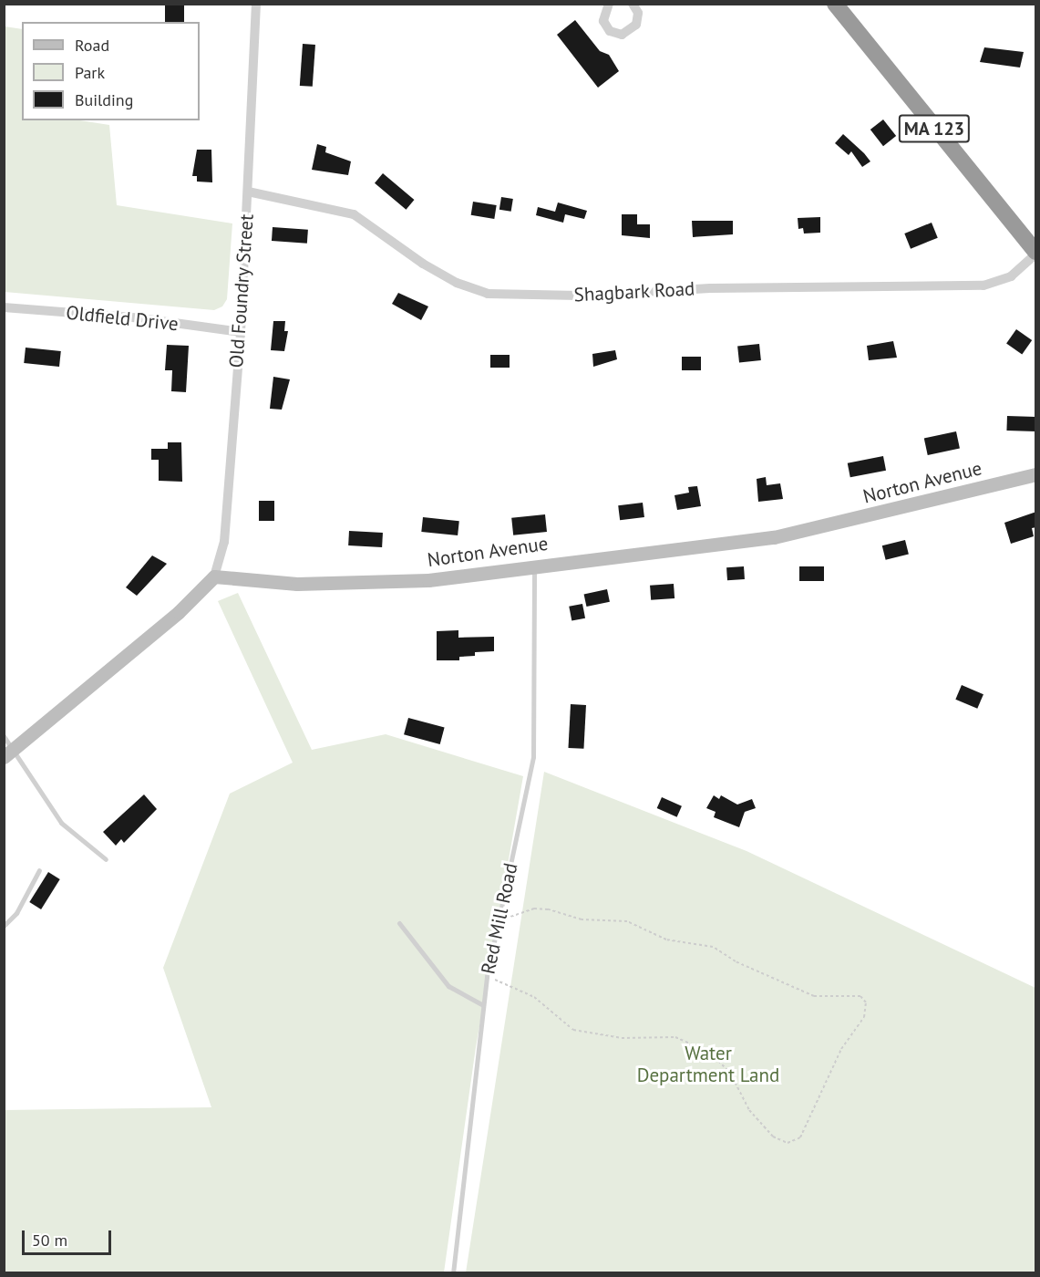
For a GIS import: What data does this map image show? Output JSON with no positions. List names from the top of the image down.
{
  "streets": {
    "highway": ["MA 123"],
    "street": [
      "Old Foundry Street",
      "Shagbark Road",
      "Oldfield Drive",
      "Norton Avenue"
    ],
    "lane": ["Red Mill Road"]
  },
  "crossings": [
    ["MA 123", "Shagbark Road"],
    ["Old Foundry Street", "Shagbark Road"],
    ["Old Foundry Street", "Oldfield Drive"],
    ["Old Foundry Street", "Norton Avenue"],
    ["Norton Avenue", "Red Mill Road"]
  ],
  "parks": ["Water Department Land"],
  "legend": ["Road", "Park", "Building"],
  "scale_bar": "50 m"
}
